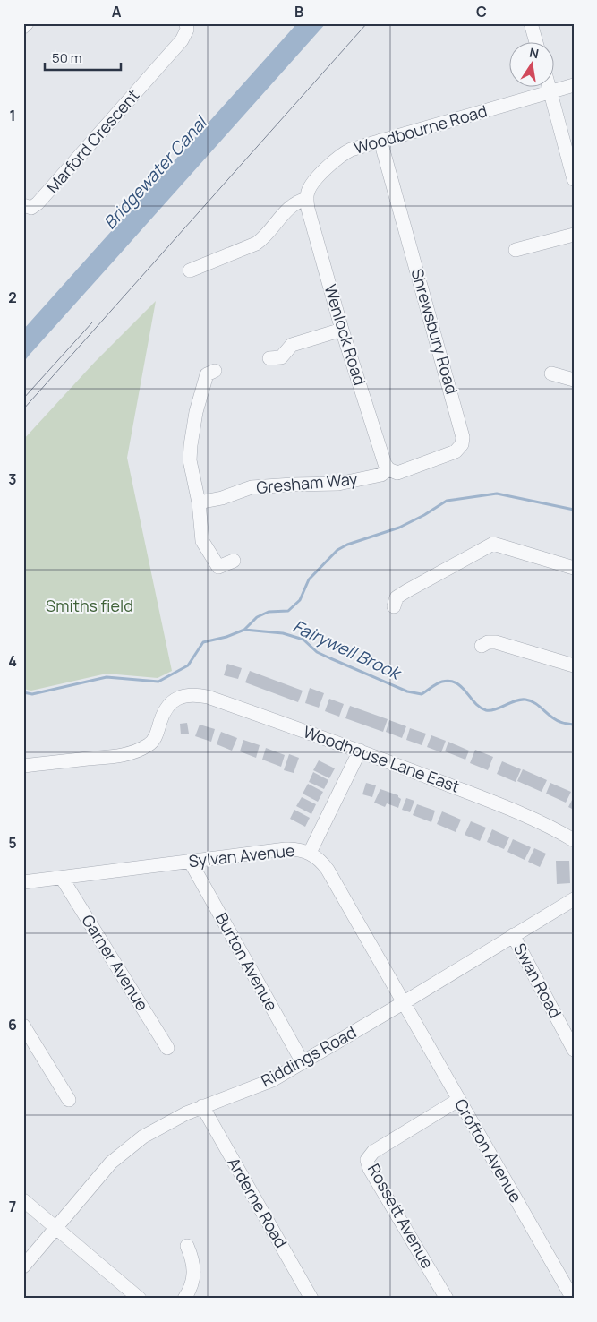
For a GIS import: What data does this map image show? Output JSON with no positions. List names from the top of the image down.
{
  "streets": {
    "street": [
      "Woodbourne Road",
      "Marford Crescent",
      "Shrewsbury Road",
      "Wenlock Road",
      "Gresham Way",
      "Woodhouse Lane East",
      "Sylvan Avenue",
      "Burton Avenue",
      "Garner Avenue",
      "Swan Road",
      "Riddings Road",
      "Crofton Avenue",
      "Arderne Road",
      "Rossett Avenue"
    ]
  },
  "crossings": [
    ["Woodbourne Road", "Shrewsbury Road"],
    ["Woodbourne Road", "Wenlock Road"],
    ["Shrewsbury Road", "Wenlock Road"],
    ["Shrewsbury Road", "Gresham Way"],
    ["Wenlock Road", "Gresham Way"],
    ["Sylvan Avenue", "Burton Avenue"],
    ["Sylvan Avenue", "Garner Avenue"],
    ["Sylvan Avenue", "Riddings Road"],
    ["Sylvan Avenue", "Crofton Avenue"],
    ["Burton Avenue", "Riddings Road"],
    ["Swan Road", "Riddings Road"],
    ["Riddings Road", "Crofton Avenue"],
    ["Riddings Road", "Arderne Road"],
    ["Crofton Avenue", "Rossett Avenue"]
  ],
  "water": ["Bridgewater Canal", "Fairywell Brook"],
  "parks": ["Smiths field"],
  "scale_bar": "50 m",
  "north": "top",
  "grid": {
    "columns": ["A", "B", "C"],
    "rows": [
      "1",
      "2",
      "3",
      "4",
      "5",
      "6",
      "7"
    ]
  }
}
